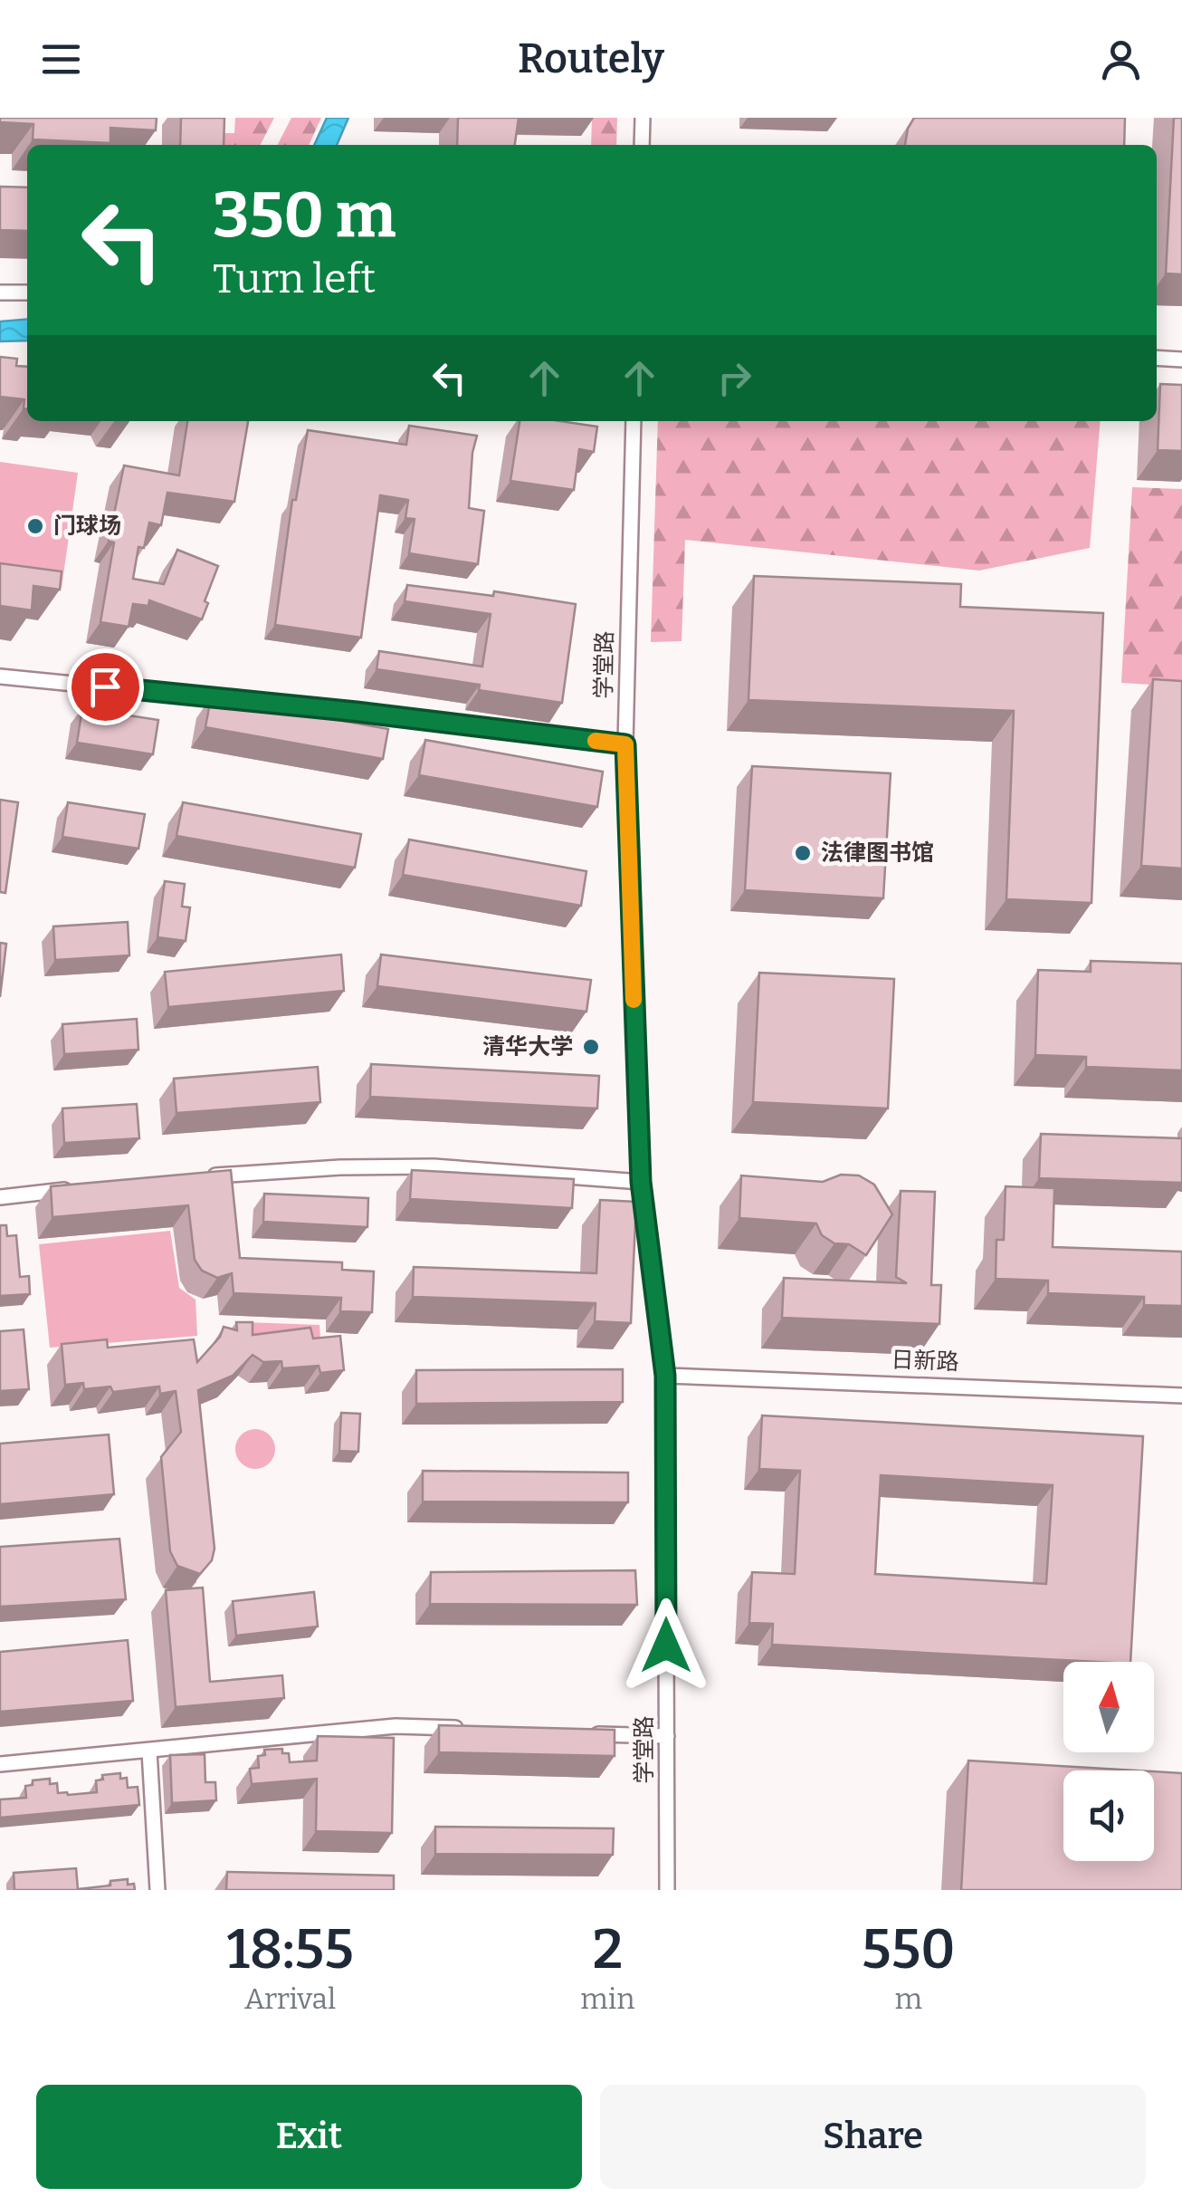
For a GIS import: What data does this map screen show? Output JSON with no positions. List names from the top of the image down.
{
  "streets": {
    "street": ["学堂路", "日新路"]
  },
  "crossings": [
    ["学堂路", "日新路"]
  ],
  "places": ["门球场", "法律图书馆", "清华大学"],
  "north": "top",
  "page": {
    "header": "Routely",
    "turn": ["350 m", "Turn left"],
    "eta": [
      "18:55",
      "Arrival",
      "2",
      "min",
      "550",
      "m"
    ],
    "buttons": ["Exit", "Share"]
  }
}
